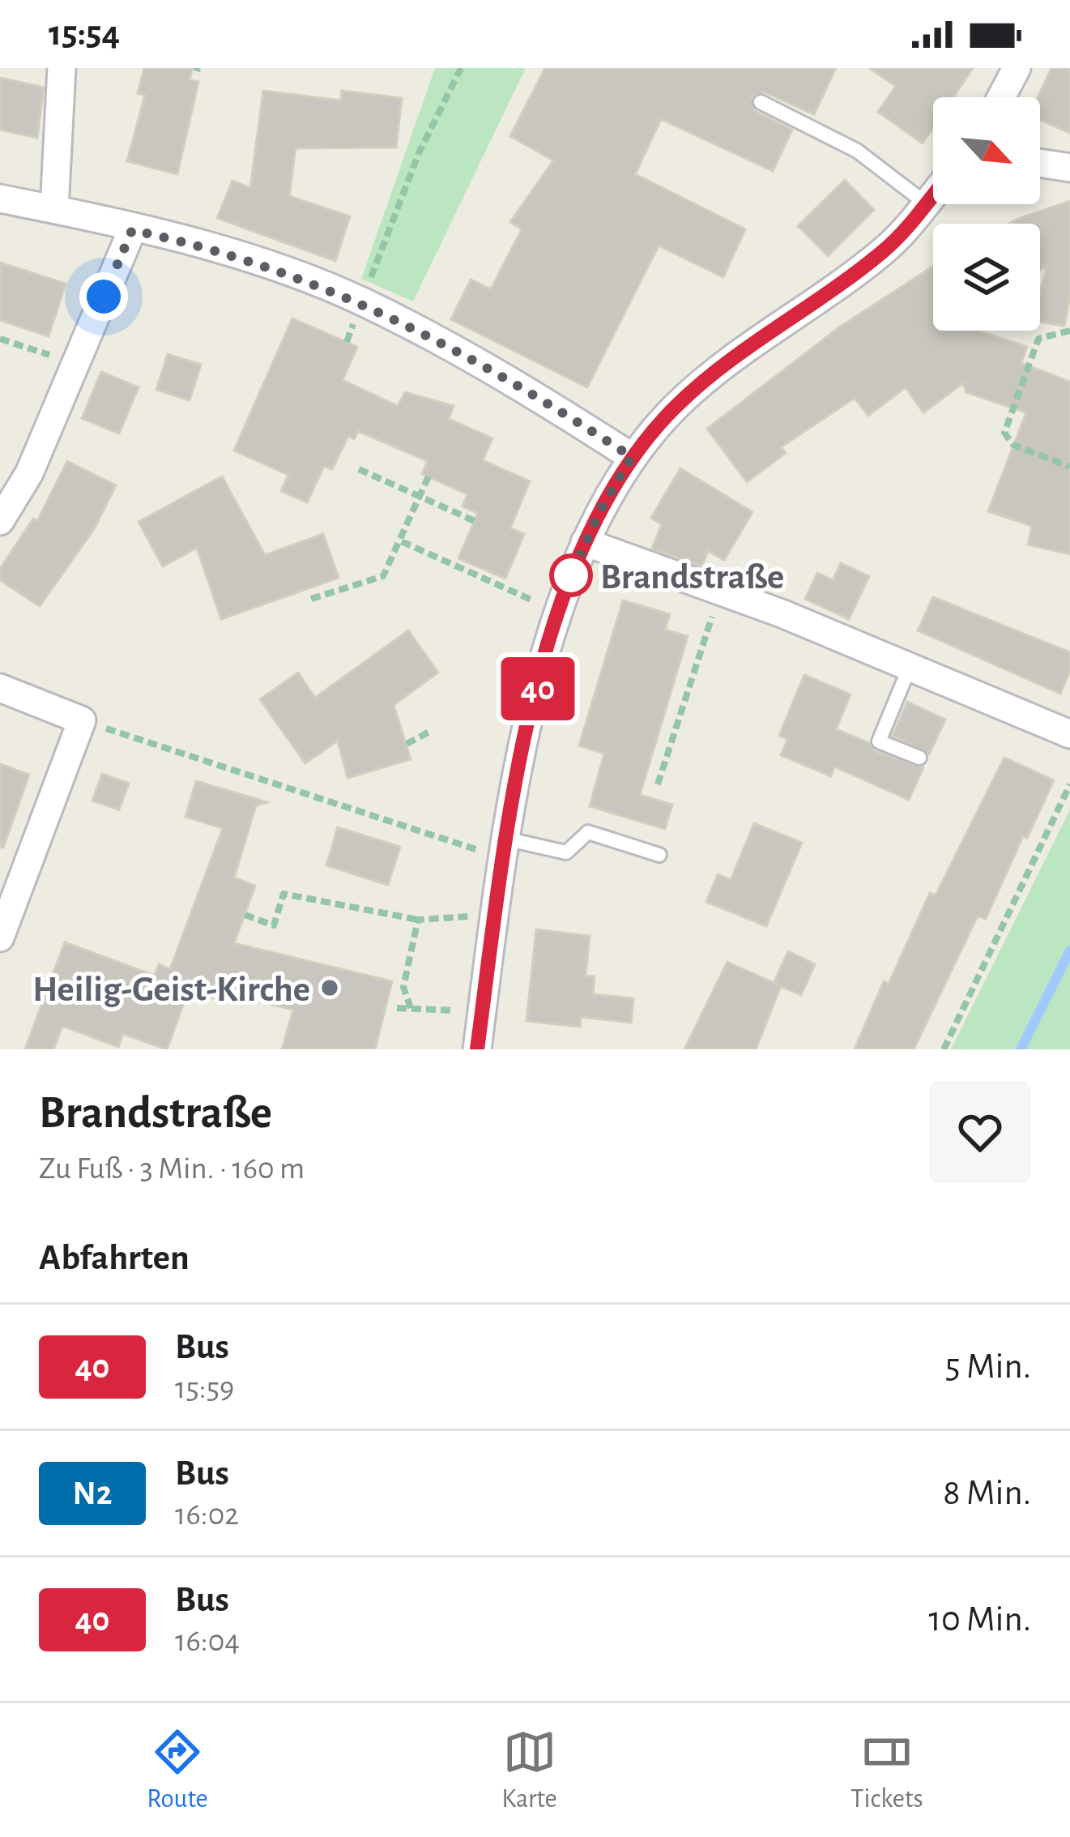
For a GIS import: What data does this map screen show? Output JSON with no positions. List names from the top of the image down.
{
  "places": ["Brandstraße", "Heilig-Geist-Kirche"],
  "lines": ["bus line 40"],
  "north": "bottom right",
  "page": {
    "status": "15:54",
    "on_map": "40",
    "heading": [
      ["Brandstraße", "Zu Fuß · 3 Min. · 160 m"],
      "Abfahrten"
    ],
    "list": [
      {
        "mark": "40",
        "name": "Bus",
        "note": "15:59",
        "value": "5 Min."
      },
      {
        "mark": "N2",
        "name": "Bus",
        "note": "16:02",
        "value": "8 Min."
      },
      {
        "mark": "40",
        "name": "Bus",
        "note": "16:04",
        "value": "10 Min."
      }
    ],
    "tabs": ["Route", "Karte", "Tickets"]
  }
}
